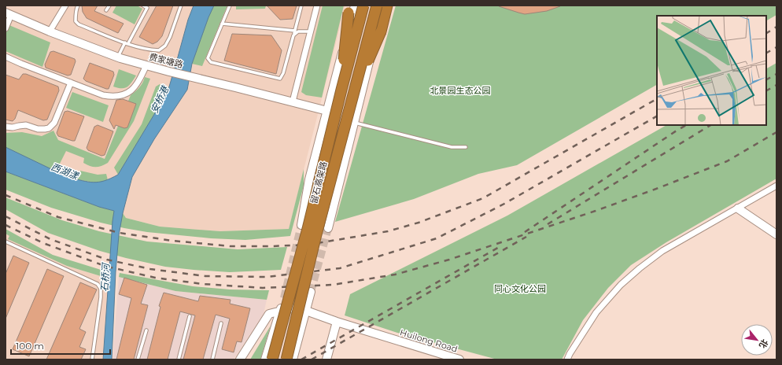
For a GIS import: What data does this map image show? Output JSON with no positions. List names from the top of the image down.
{
  "streets": {
    "highway": ["留石高架路"],
    "street": ["费家塘路", "Huilong Road"]
  },
  "water": ["安桥港", "西湖漾", "石桥河"],
  "parks": ["北景园生态公园", "同心文化公园"],
  "scale_bar": "100 m",
  "north": "bottom right"
}
